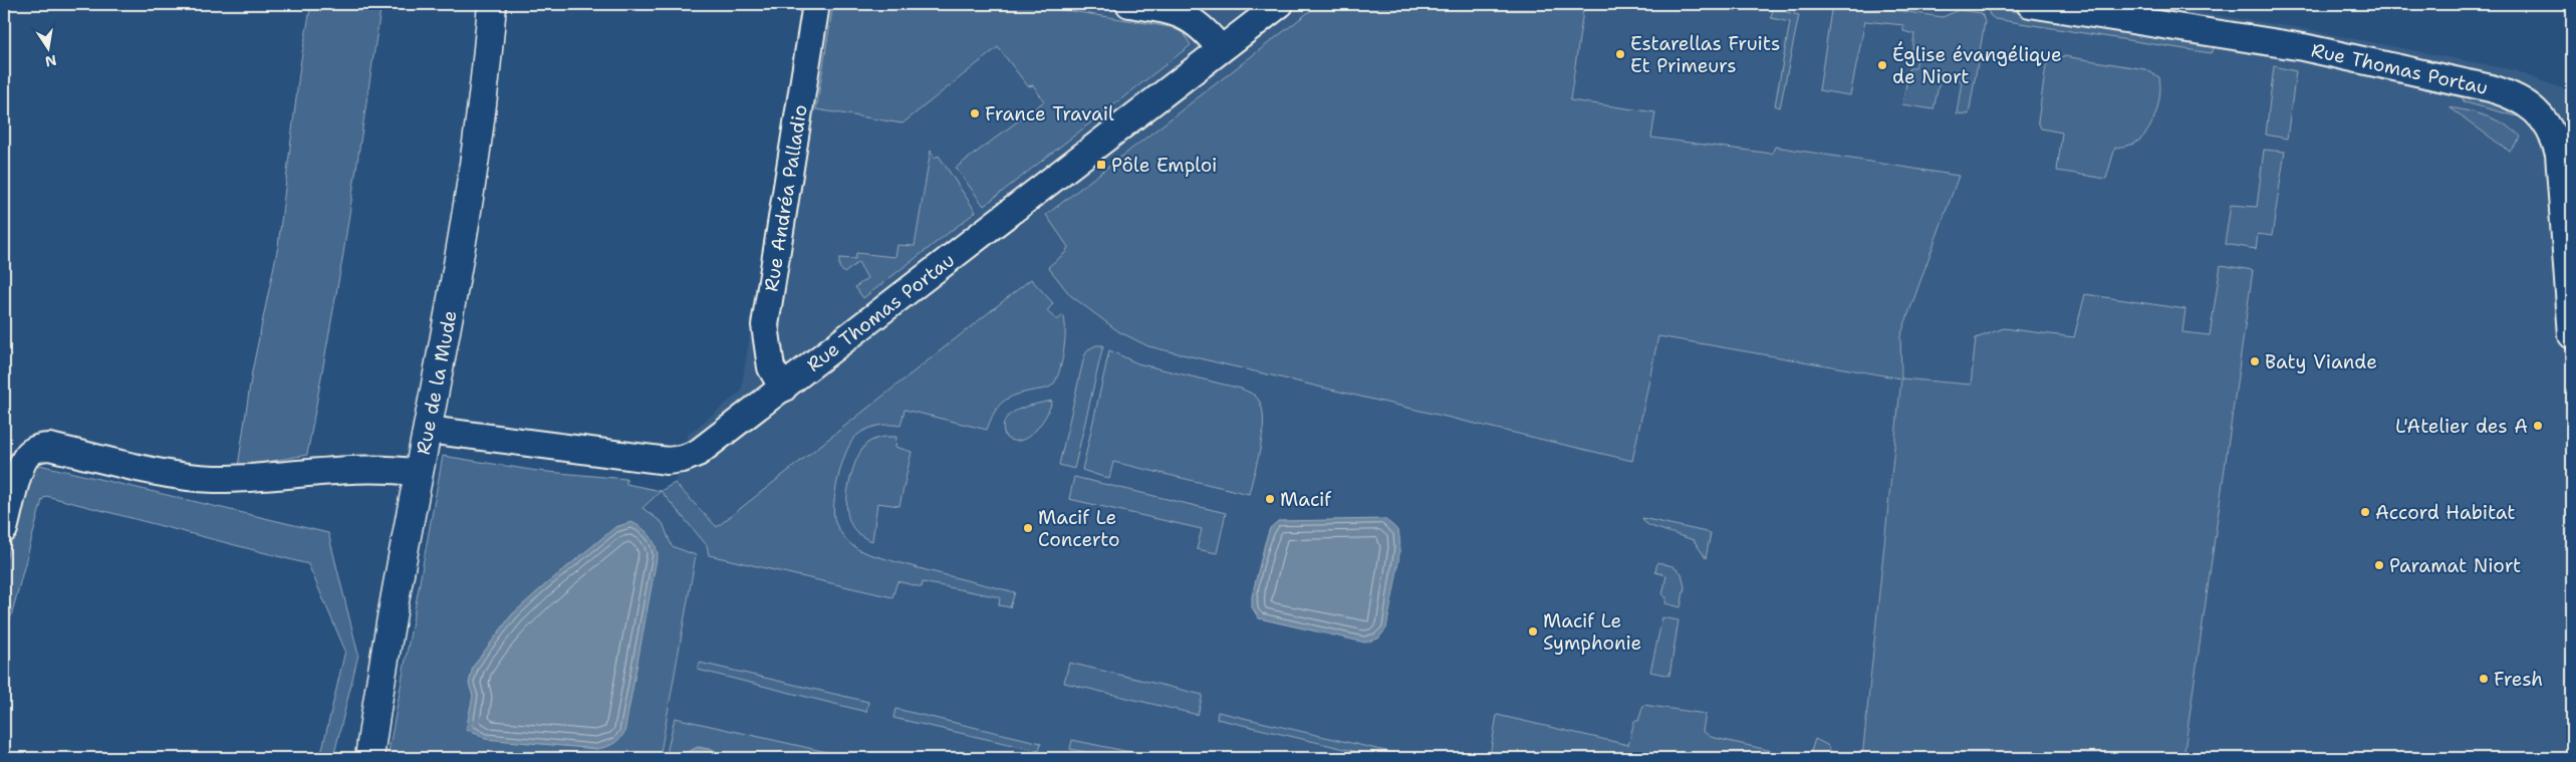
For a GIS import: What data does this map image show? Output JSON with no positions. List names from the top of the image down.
{
  "streets": {
    "street": ["Rue Thomas Portau", "Rue Andréa Palladio", "Rue de la Mude"]
  },
  "crossings": [
    ["Rue Thomas Portau", "Rue Andréa Palladio"],
    ["Rue Thomas Portau", "Rue de la Mude"]
  ],
  "places": {
    "other": [
      "Estarellas Fruits Et Primeurs",
      "Église évangélique de Niort",
      "France Travail",
      "Baty Viande",
      "L'Atelier des A",
      "Macif",
      "Accord Habitat",
      "Macif Le Concerto",
      "Paramat Niort",
      "Macif Le Symphonie",
      "Fresh"
    ],
    "transit": ["Pôle Emploi"]
  },
  "north": "bottom"
}
